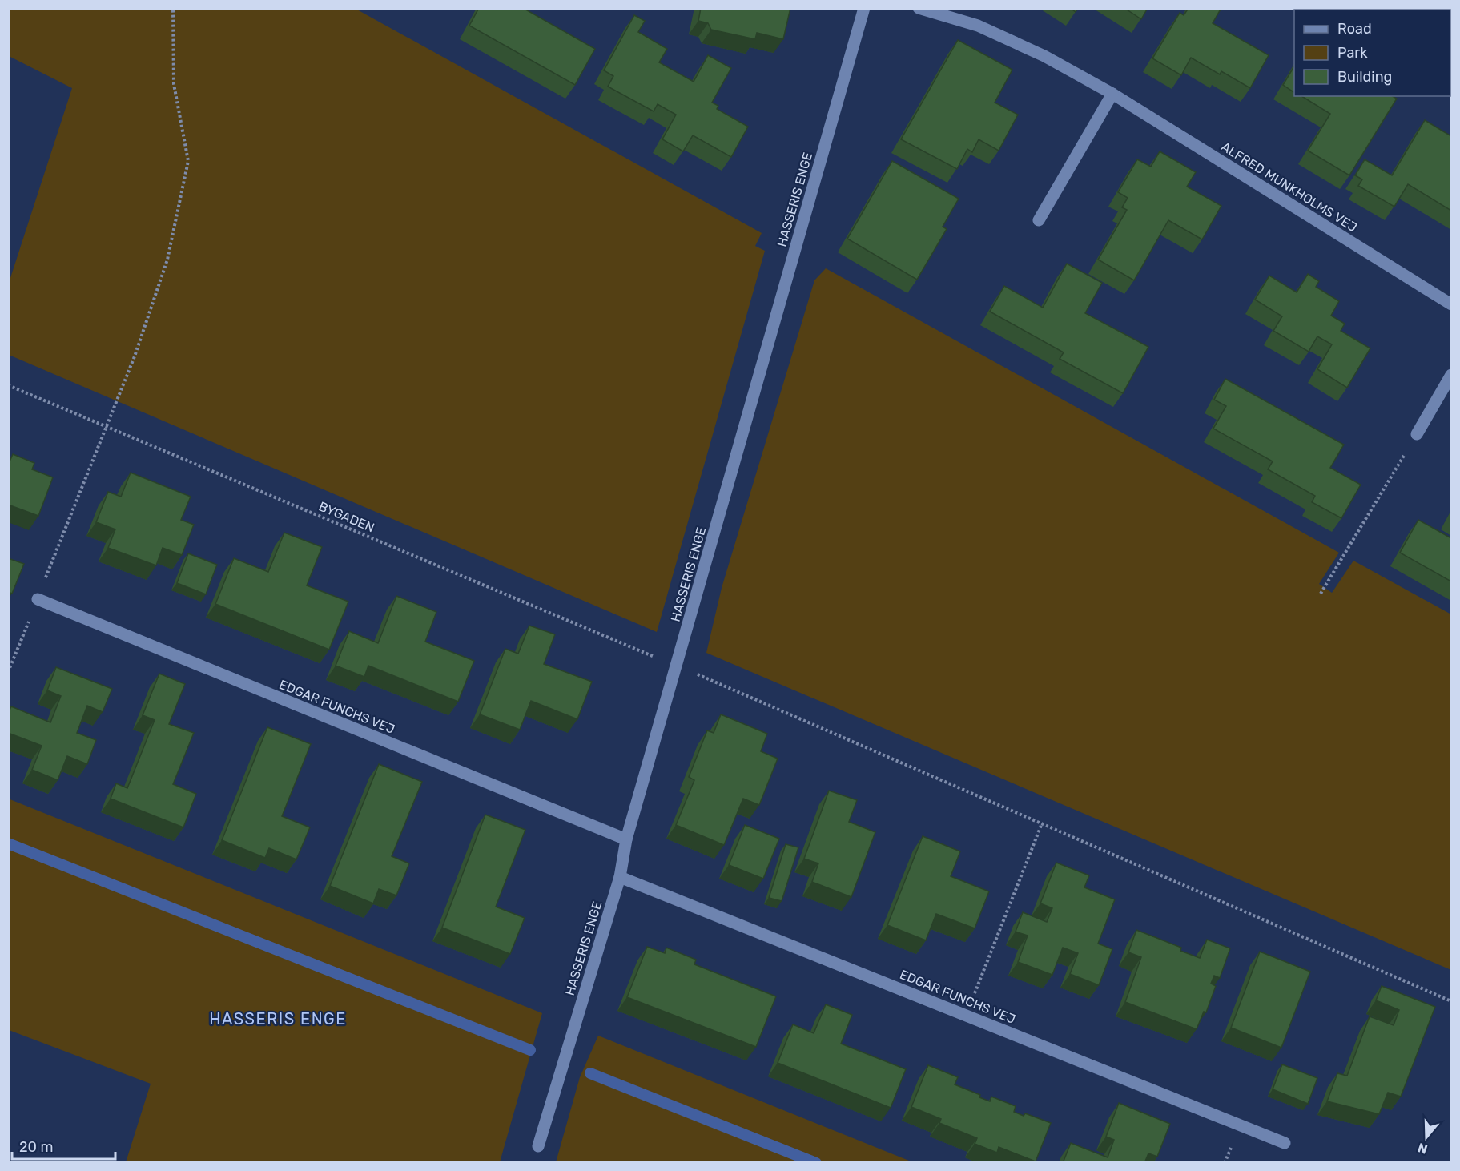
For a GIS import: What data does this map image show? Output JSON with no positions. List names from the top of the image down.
{
  "streets": {
    "street": ["ALFRED MUNKHOLMS VEJ", "HASSERIS ENGE", "EDGAR FUNCHS VEJ"],
    "path": ["BYGADEN"]
  },
  "crossings": [
    ["HASSERIS ENGE", "BYGADEN"],
    ["HASSERIS ENGE", "EDGAR FUNCHS VEJ"]
  ],
  "districts": ["HASSERIS ENGE"],
  "legend": ["Road", "Park", "Building"],
  "scale_bar": "20 m",
  "north": "bottom"
}
